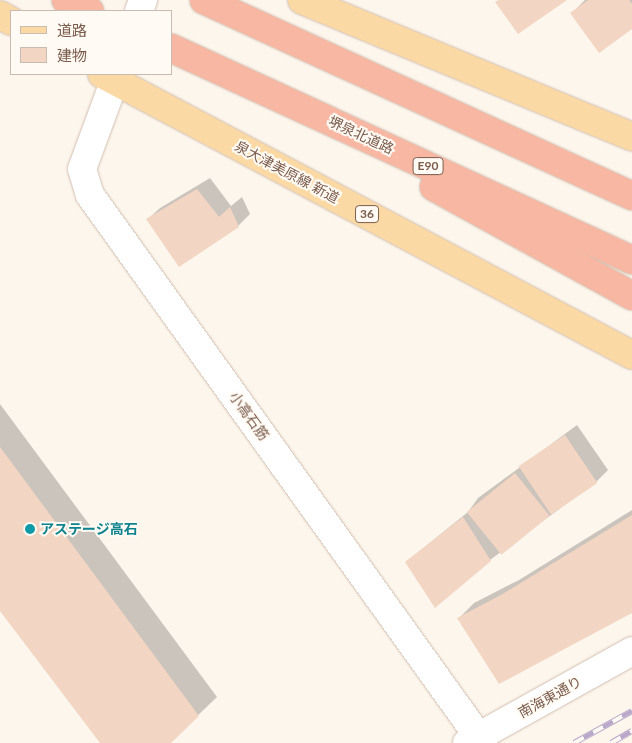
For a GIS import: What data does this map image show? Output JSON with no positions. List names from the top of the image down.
{
  "streets": {
    "highway": ["堺泉北道路", "E90"],
    "main road": ["泉大津美原線 新道", "36"],
    "street": ["小高石筋", "南海東通り"]
  },
  "crossings": [
    ["泉大津美原線 新道", "小高石筋"],
    ["小高石筋", "南海東通り"]
  ],
  "places": ["アステージ高石"],
  "legend": ["道路", "建物"]
}
